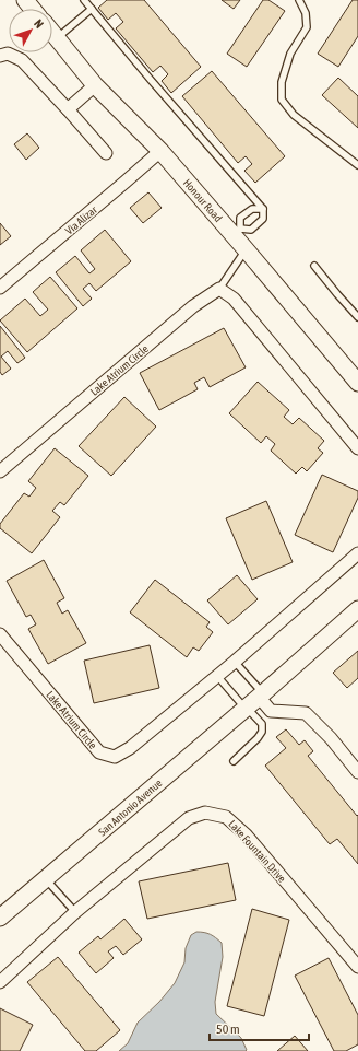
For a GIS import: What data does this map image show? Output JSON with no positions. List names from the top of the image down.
{
  "streets": {
    "street": [
      "Honour Road",
      "Via Alizar",
      "Lake Atrium Circle",
      "San Antonio Avenue",
      "Lake Fountain Drive"
    ]
  },
  "crossings": [
    ["Honour Road", "Via Alizar"],
    ["Honour Road", "Lake Atrium Circle"]
  ],
  "scale_bar": "50 m",
  "north": "top right"
}
